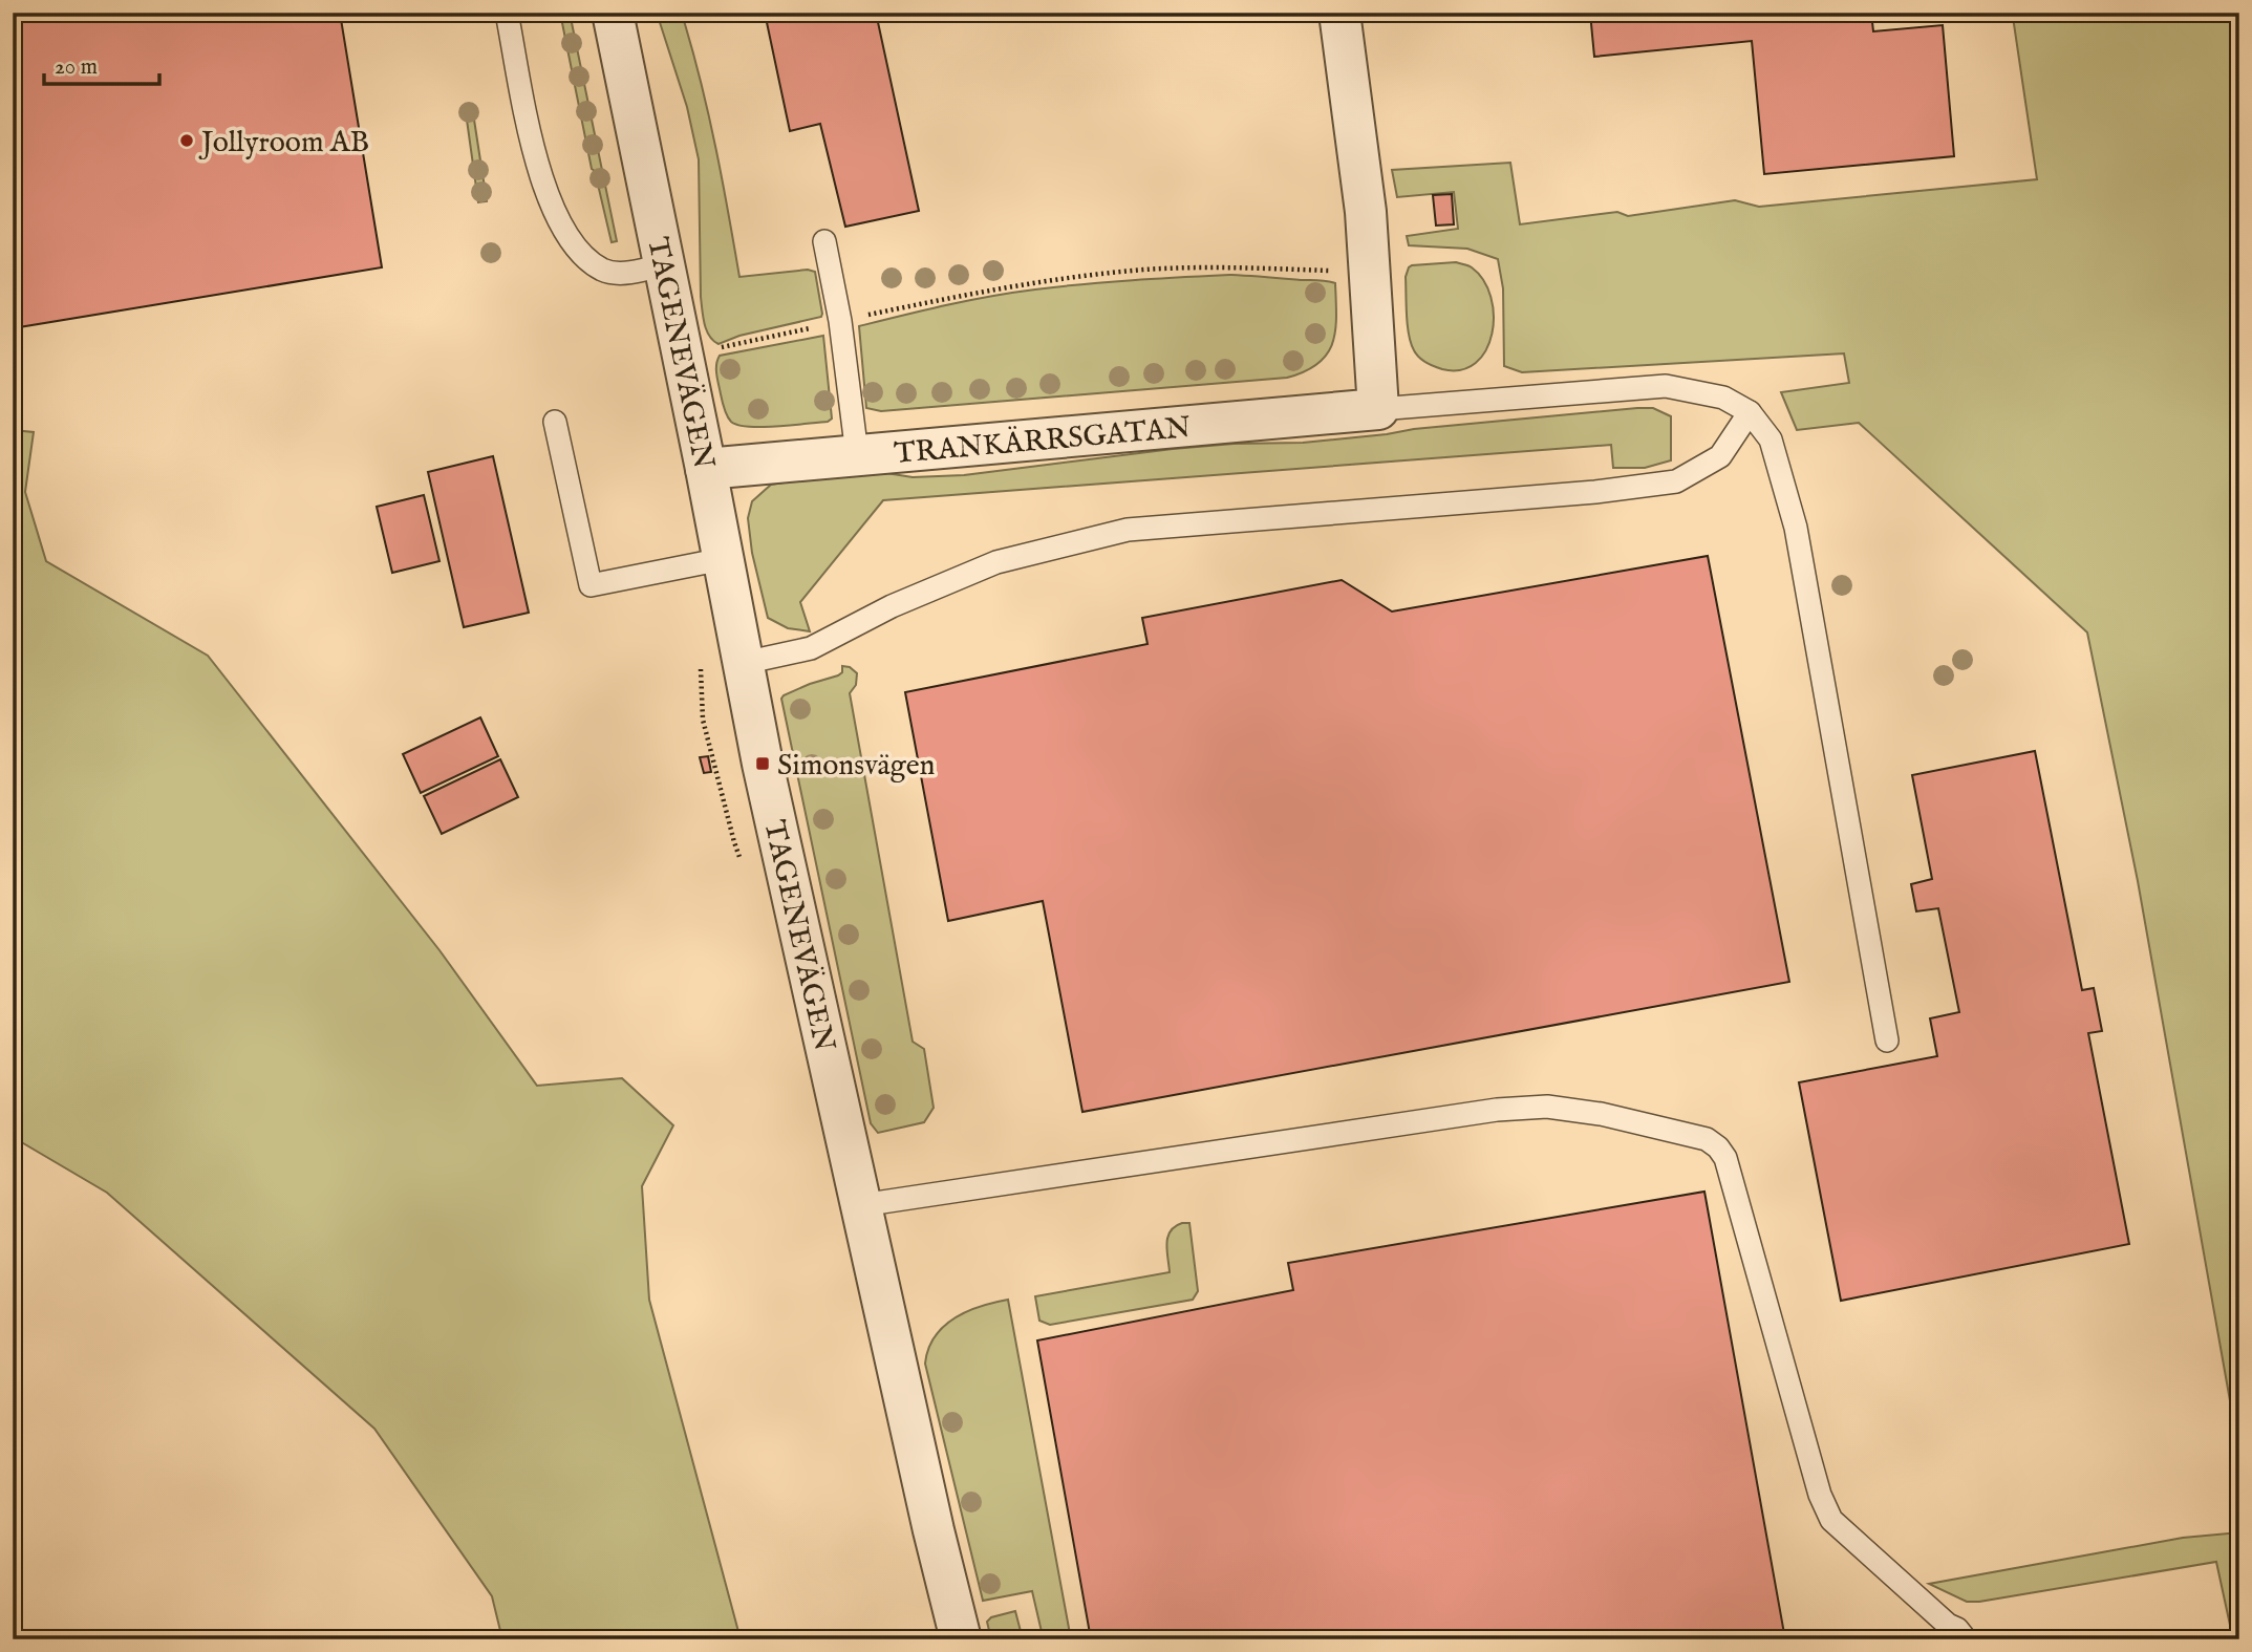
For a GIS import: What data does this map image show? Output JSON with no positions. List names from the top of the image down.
{
  "streets": {
    "street": ["TAGENEVÄGEN", "TRANKÄRRSGATAN"]
  },
  "crossings": [
    ["TAGENEVÄGEN", "TRANKÄRRSGATAN"]
  ],
  "places": {
    "other": ["Jollyroom AB"],
    "transit": ["Simonsvägen"]
  },
  "scale_bar": "20 m"
}
